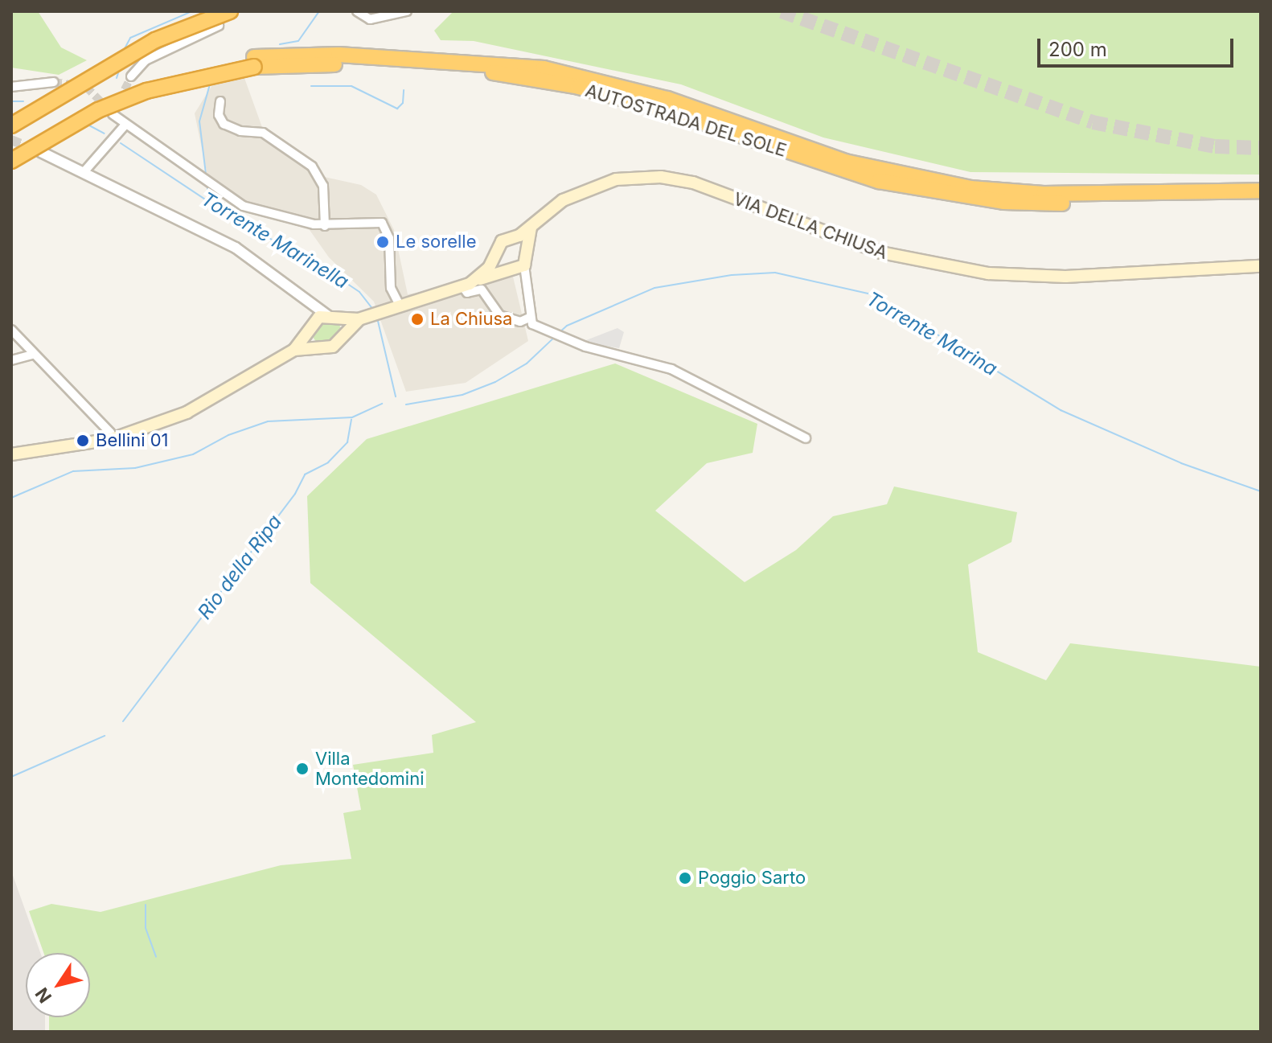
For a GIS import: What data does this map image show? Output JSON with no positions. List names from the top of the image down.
{
  "streets": {
    "highway": ["AUTOSTRADA DEL SOLE"],
    "main road": ["VIA DELLA CHIUSA"]
  },
  "water": ["Torrente Marinella", "Torrente Marina", "Rio della Ripa"],
  "places": [
    "Le sorelle",
    "La Chiusa",
    "Bellini 01",
    "Villa Montedomini",
    "Poggio Sarto"
  ],
  "scale_bar": "200 m",
  "north": "bottom left"
}
